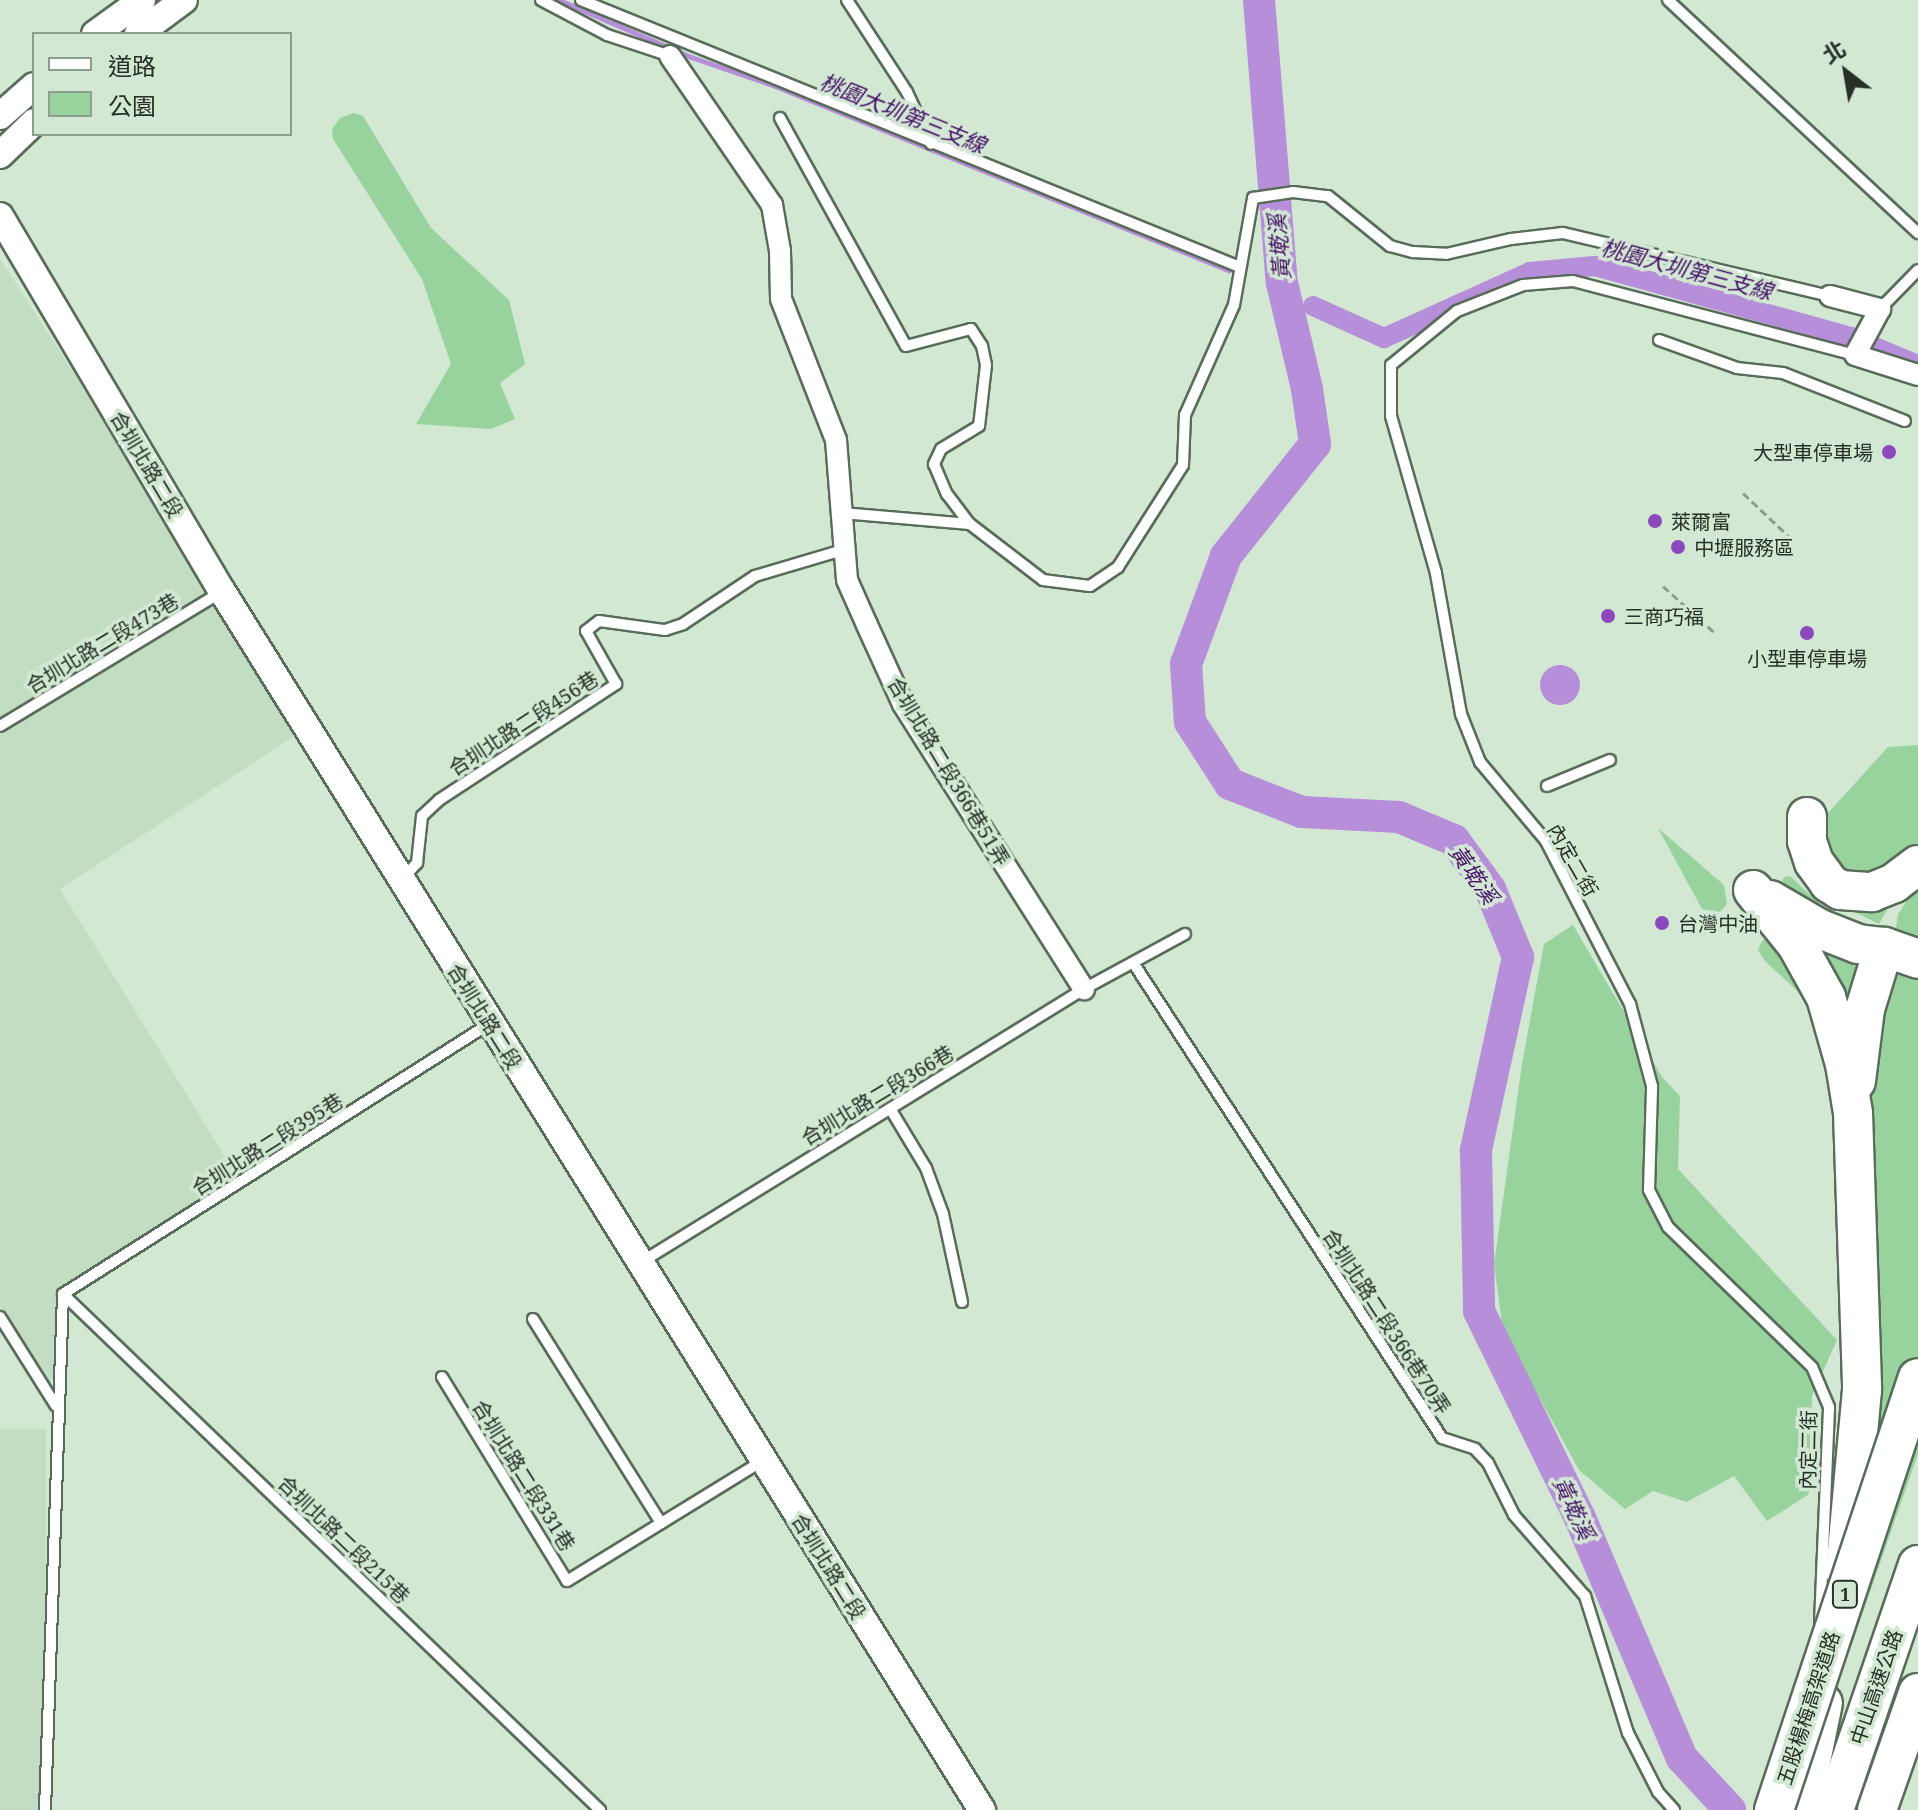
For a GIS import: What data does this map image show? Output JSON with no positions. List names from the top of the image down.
{
  "streets": {
    "highway": ["1", "中山高速公路", "五股楊梅高架道路"],
    "street": ["合圳北路二段", "合圳北路二段366巷51弄"],
    "lane": [
      "合圳北路二段473巷",
      "合圳北路二段456巷",
      "內定二街",
      "合圳北路二段366巷",
      "合圳北路二段395巷",
      "合圳北路二段366巷70弄",
      "合圳北路二段331巷",
      "合圳北路二段215巷"
    ]
  },
  "crossings": [
    ["合圳北路二段", "合圳北路二段473巷"],
    ["合圳北路二段", "合圳北路二段456巷"],
    ["合圳北路二段", "合圳北路二段366巷"],
    ["合圳北路二段", "合圳北路二段395巷"],
    ["合圳北路二段", "合圳北路二段331巷"],
    ["合圳北路二段456巷", "合圳北路二段366巷51弄"],
    ["合圳北路二段366巷51弄", "合圳北路二段366巷"],
    ["內定二街", "五股楊梅高架道路"],
    ["合圳北路二段366巷", "合圳北路二段366巷70弄"],
    ["合圳北路二段395巷", "合圳北路二段215巷"]
  ],
  "water": ["桃園大圳第三支線", "黃墘溪"],
  "places": [
    "大型車停車場",
    "萊爾富",
    "中壢服務區",
    "三商巧福",
    "小型車停車場",
    "台灣中油"
  ],
  "legend": ["道路", "公園"],
  "north": "top left"
}
